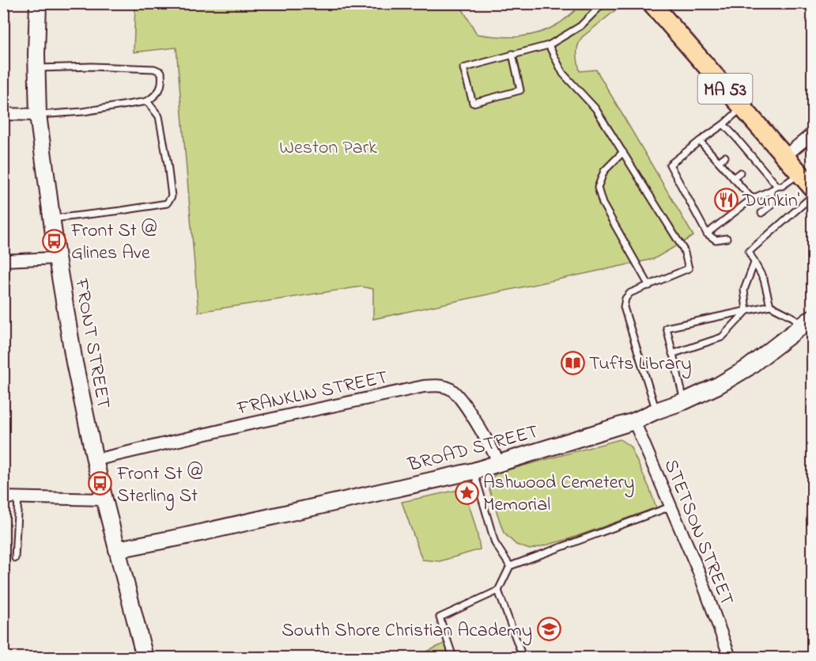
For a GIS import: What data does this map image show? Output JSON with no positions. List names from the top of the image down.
{
  "streets": {
    "main road": ["MA 53"],
    "street": [
      "FRONT STREET",
      "FRANKLIN STREET",
      "BROAD STREET",
      "STETSON STREET"
    ]
  },
  "crossings": [
    ["FRONT STREET", "FRANKLIN STREET"],
    ["FRONT STREET", "BROAD STREET"],
    ["FRANKLIN STREET", "BROAD STREET"],
    ["BROAD STREET", "STETSON STREET"]
  ],
  "parks": ["Weston Park"],
  "places": {
    "restaurant": ["Dunkin'"],
    "bus stop": ["Front St @ Glines Ave", "Front St @ Sterling St"],
    "library": ["Tufts Library"],
    "place": ["Ashwood Cemetery Memorial"],
    "school or university": ["South Shore Christian Academy"]
  }
}
